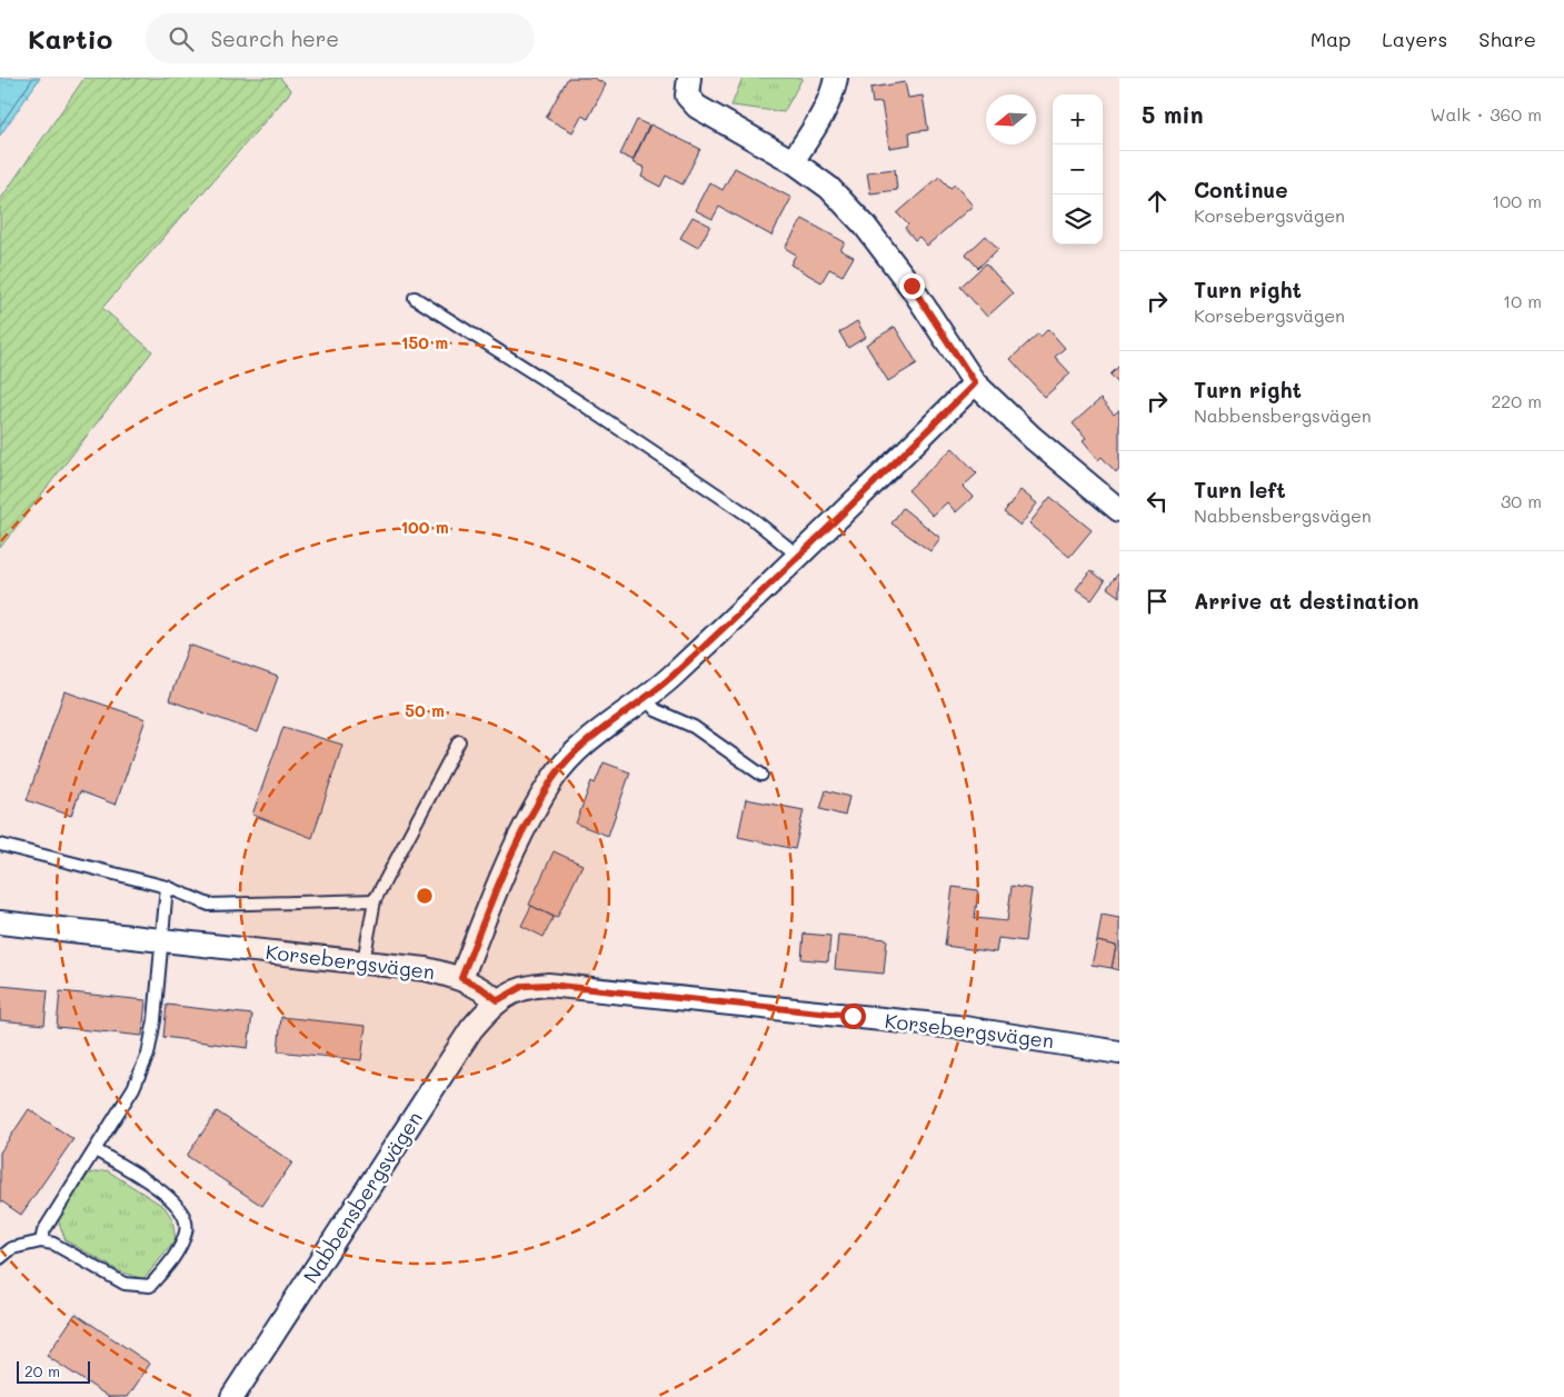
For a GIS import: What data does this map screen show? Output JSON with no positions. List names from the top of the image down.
{
  "streets": {
    "street": ["Korsebergsvägen", "Nabbensbergsvägen"]
  },
  "crossings": [
    ["Korsebergsvägen", "Nabbensbergsvägen"]
  ],
  "scale_bar": "20 m",
  "north": "left",
  "page": {
    "header": "Kartio",
    "search": "Search here",
    "nav": ["Map", "Layers", "Share"],
    "heading": ["5 min", "Walk · 360 m"],
    "map_buttons": ["+", "−"],
    "list": [
      ["Continue", "Korsebergsvägen", "100 m"],
      ["Turn right", "Korsebergsvägen", "10 m"],
      ["Turn right", "Nabbensbergsvägen", "220 m"],
      ["Turn left", "Nabbensbergsvägen", "30 m"],
      "Arrive at destination"
    ],
    "scale": "20 m"
  },
  "rings": ["150 m", "100 m", "50 m"]
}
